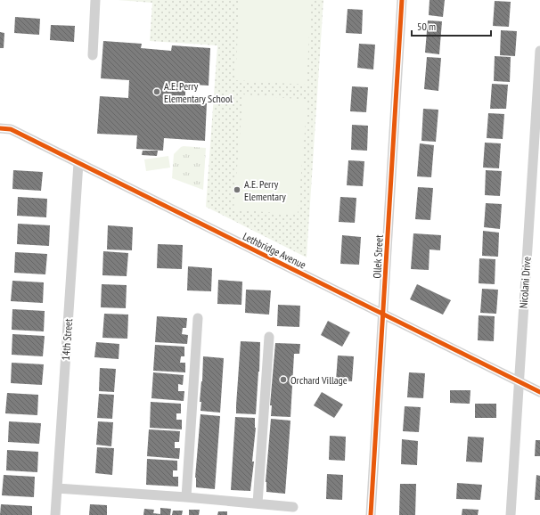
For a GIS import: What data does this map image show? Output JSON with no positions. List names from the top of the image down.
{
  "streets": {
    "street": [
      "Lethbridge Avenue",
      "Ollek Street",
      "Nicolani Drive",
      "14th Street"
    ]
  },
  "crossings": [
    ["Lethbridge Avenue", "Ollek Street"],
    ["Lethbridge Avenue", "Nicolani Drive"],
    ["Lethbridge Avenue", "14th Street"]
  ],
  "places": ["A.E. Perry Elementary School", "A.E. Perry Elementary", "Orchard Village"],
  "scale_bar": "50 m"
}
